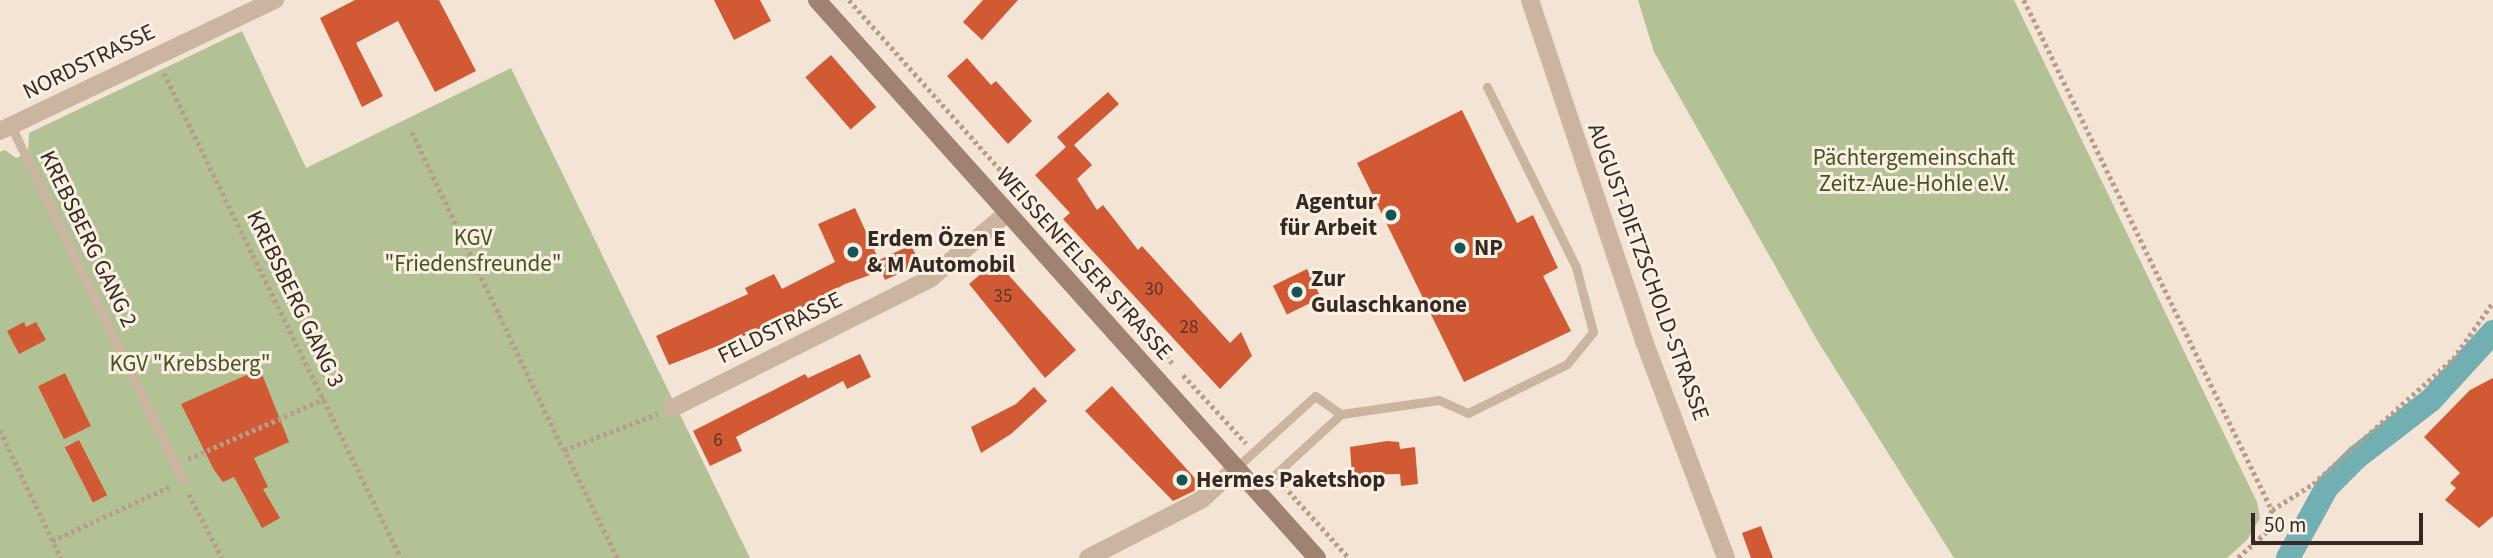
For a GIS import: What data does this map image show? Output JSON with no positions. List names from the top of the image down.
{
  "streets": {
    "street": [
      "NORDSTRASSE",
      "WEISSENFELSER STRASSE",
      "AUGUST-DIETZSCHOLD-STRASSE",
      "FELDSTRASSE"
    ],
    "lane": ["KREBSBERG GANG 2"],
    "path": ["KREBSBERG GANG 3"]
  },
  "crossings": [
    ["NORDSTRASSE", "KREBSBERG GANG 2"],
    ["NORDSTRASSE", "KREBSBERG GANG 3"],
    ["WEISSENFELSER STRASSE", "FELDSTRASSE"]
  ],
  "parks": ["Pächtergemeinschaft Zeitz-Aue-Hohle e.V.", "KGV \"Friedensfreunde\"", "KGV \"Krebsberg\""],
  "places": [
    "Agentur für Arbeit",
    "NP",
    "Erdem Özen E & M Automobil",
    "Zur Gulaschkanone",
    "Hermes Paketshop"
  ],
  "house_numbers": [
    "30",
    "35",
    "28",
    "6"
  ],
  "scale_bar": "50 m"
}
